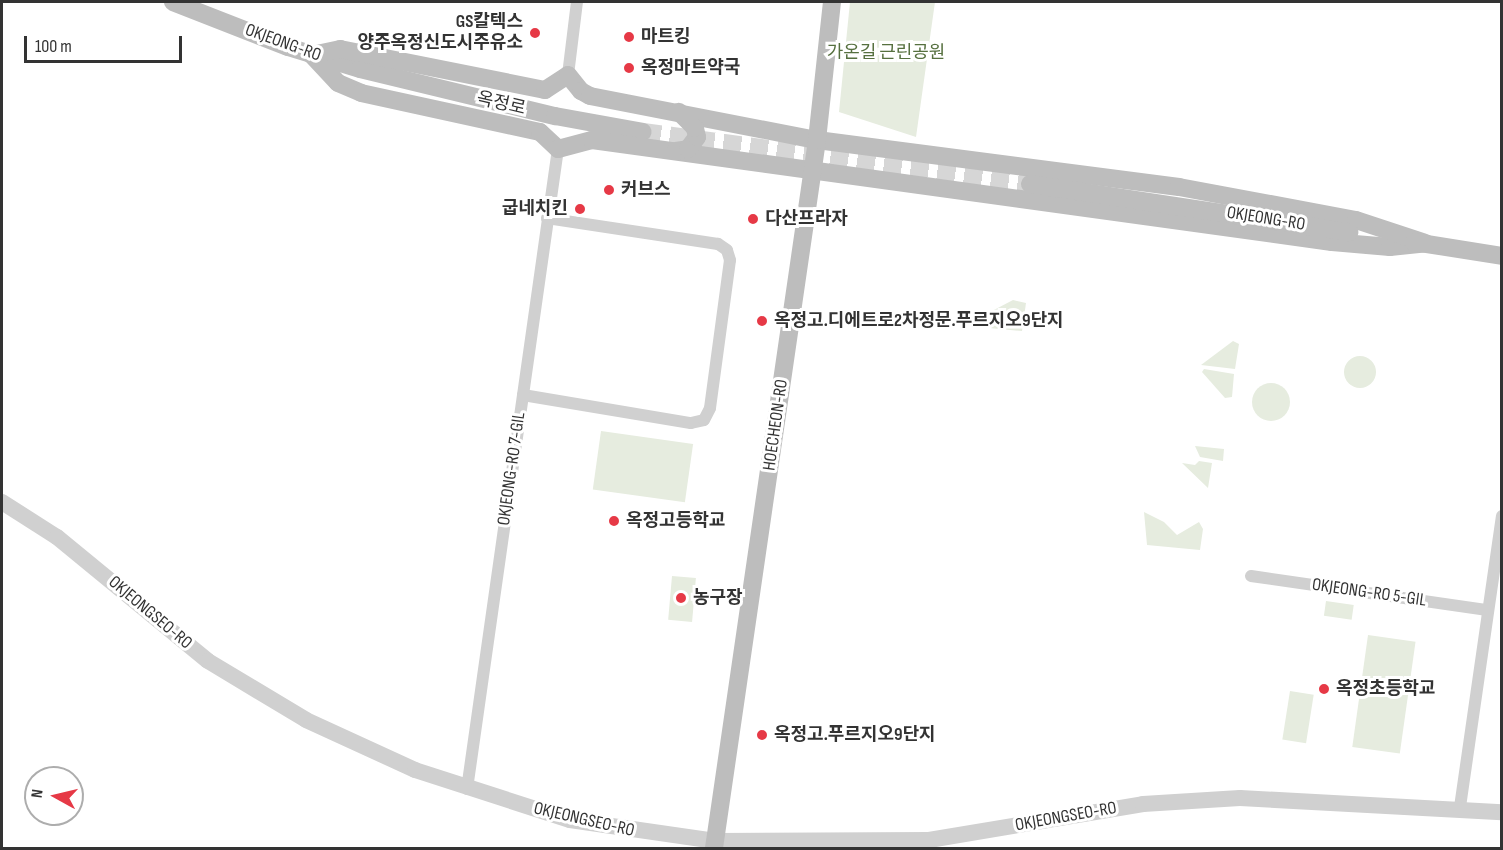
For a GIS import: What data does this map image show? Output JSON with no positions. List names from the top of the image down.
{
  "streets": {
    "main road": ["OKJEONG-RO", "HOECHEON-RO"],
    "street": ["OKJEONG-RO 7-GIL", "OKJEONG-RO 5-GIL", "OKJEONGSEO-RO"]
  },
  "crossings": [
    ["HOECHEON-RO", "OKJEONGSEO-RO"],
    ["OKJEONG-RO 7-GIL", "OKJEONGSEO-RO"]
  ],
  "parks": ["가온길 근린공원"],
  "places": [
    "GS칼텍스 양주옥정신도시주유소",
    "마트킹",
    "옥정마트약국",
    "커브스",
    "굽네치킨",
    "다산프라자",
    "옥정고.디에트로2차정문.푸르지오9단지",
    "옥정고등학교",
    "농구장",
    "옥정초등학교",
    "옥정고.푸르지오9단지"
  ],
  "scale_bar": "100 m",
  "north": "left"
}
